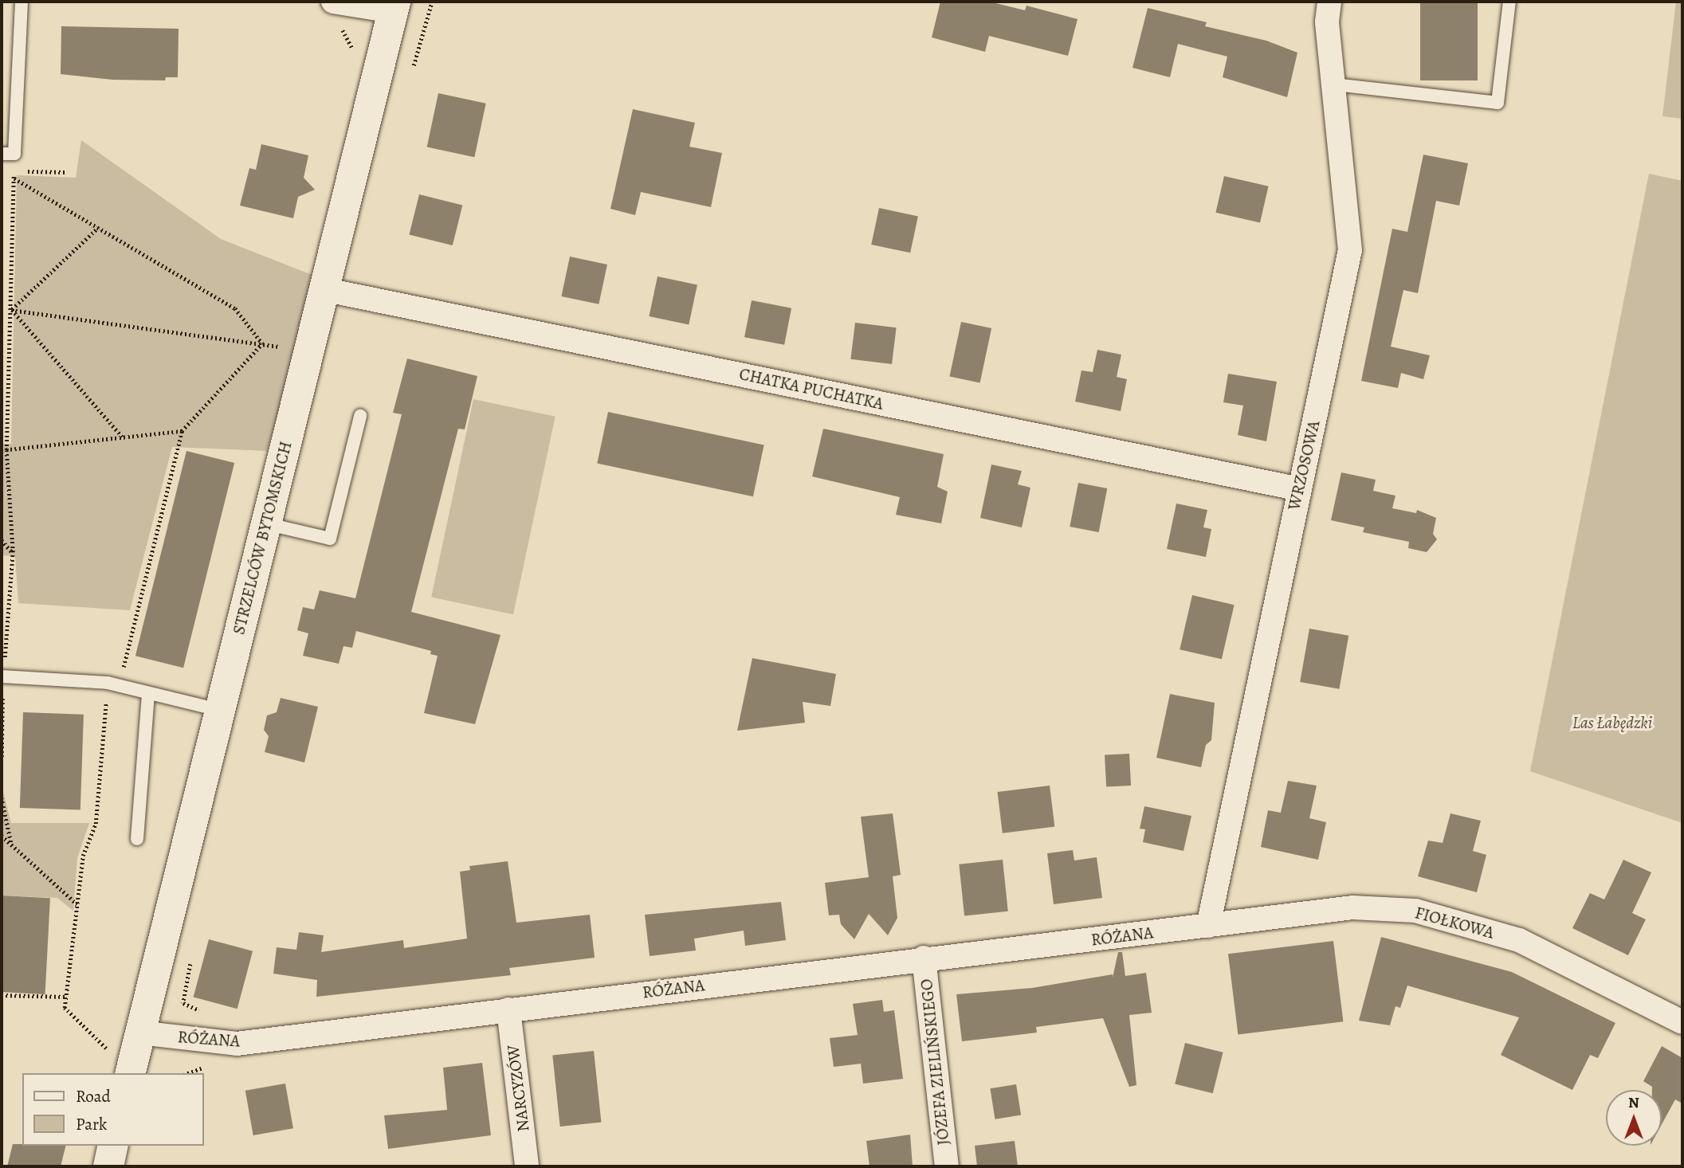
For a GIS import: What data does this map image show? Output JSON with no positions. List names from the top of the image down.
{
  "streets": {
    "street": [
      "CHATKA PUCHATKA",
      "WRZOSOWA",
      "STRZELCÓW BYTOMSKICH",
      "FIOŁKOWA",
      "RÓŻANA",
      "JÓZEFA ZIELIŃSKIEGO",
      "NARCYZÓW"
    ]
  },
  "crossings": [
    ["CHATKA PUCHATKA", "WRZOSOWA"],
    ["CHATKA PUCHATKA", "STRZELCÓW BYTOMSKICH"],
    ["WRZOSOWA", "FIOŁKOWA"],
    ["WRZOSOWA", "RÓŻANA"],
    ["STRZELCÓW BYTOMSKICH", "RÓŻANA"],
    ["FIOŁKOWA", "RÓŻANA"],
    ["RÓŻANA", "JÓZEFA ZIELIŃSKIEGO"],
    ["RÓŻANA", "NARCYZÓW"]
  ],
  "parks": ["Las Łabędzki"],
  "legend": ["Road", "Park"],
  "north": "top"
}
